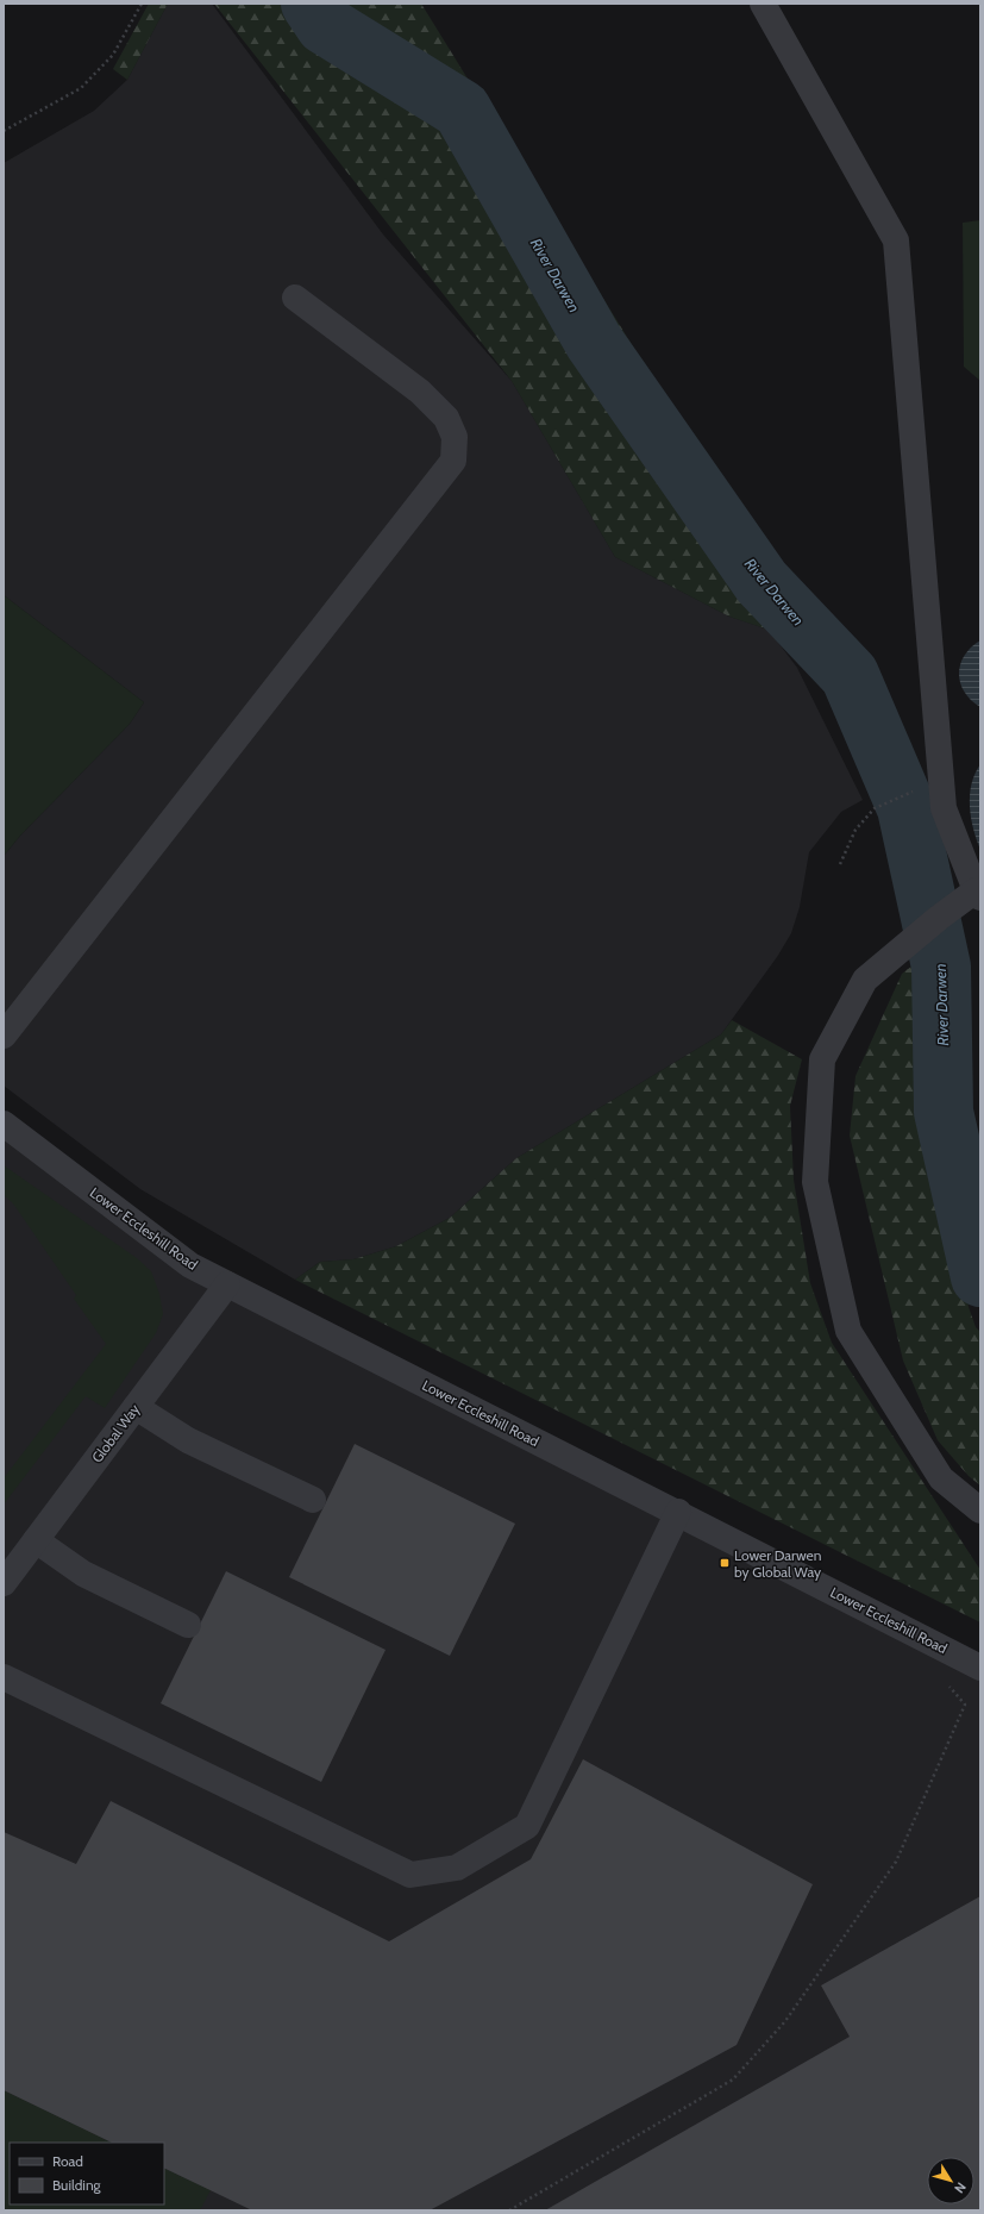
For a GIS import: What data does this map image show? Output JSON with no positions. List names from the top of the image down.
{
  "streets": {
    "street": ["Lower Eccleshill Road", "Global Way"]
  },
  "crossings": [
    ["Lower Eccleshill Road", "Global Way"]
  ],
  "water": ["River Darwen"],
  "places": {
    "transit": ["Lower Darwen by Global Way"]
  },
  "legend": ["Road", "Building"],
  "north": "bottom right"
}
